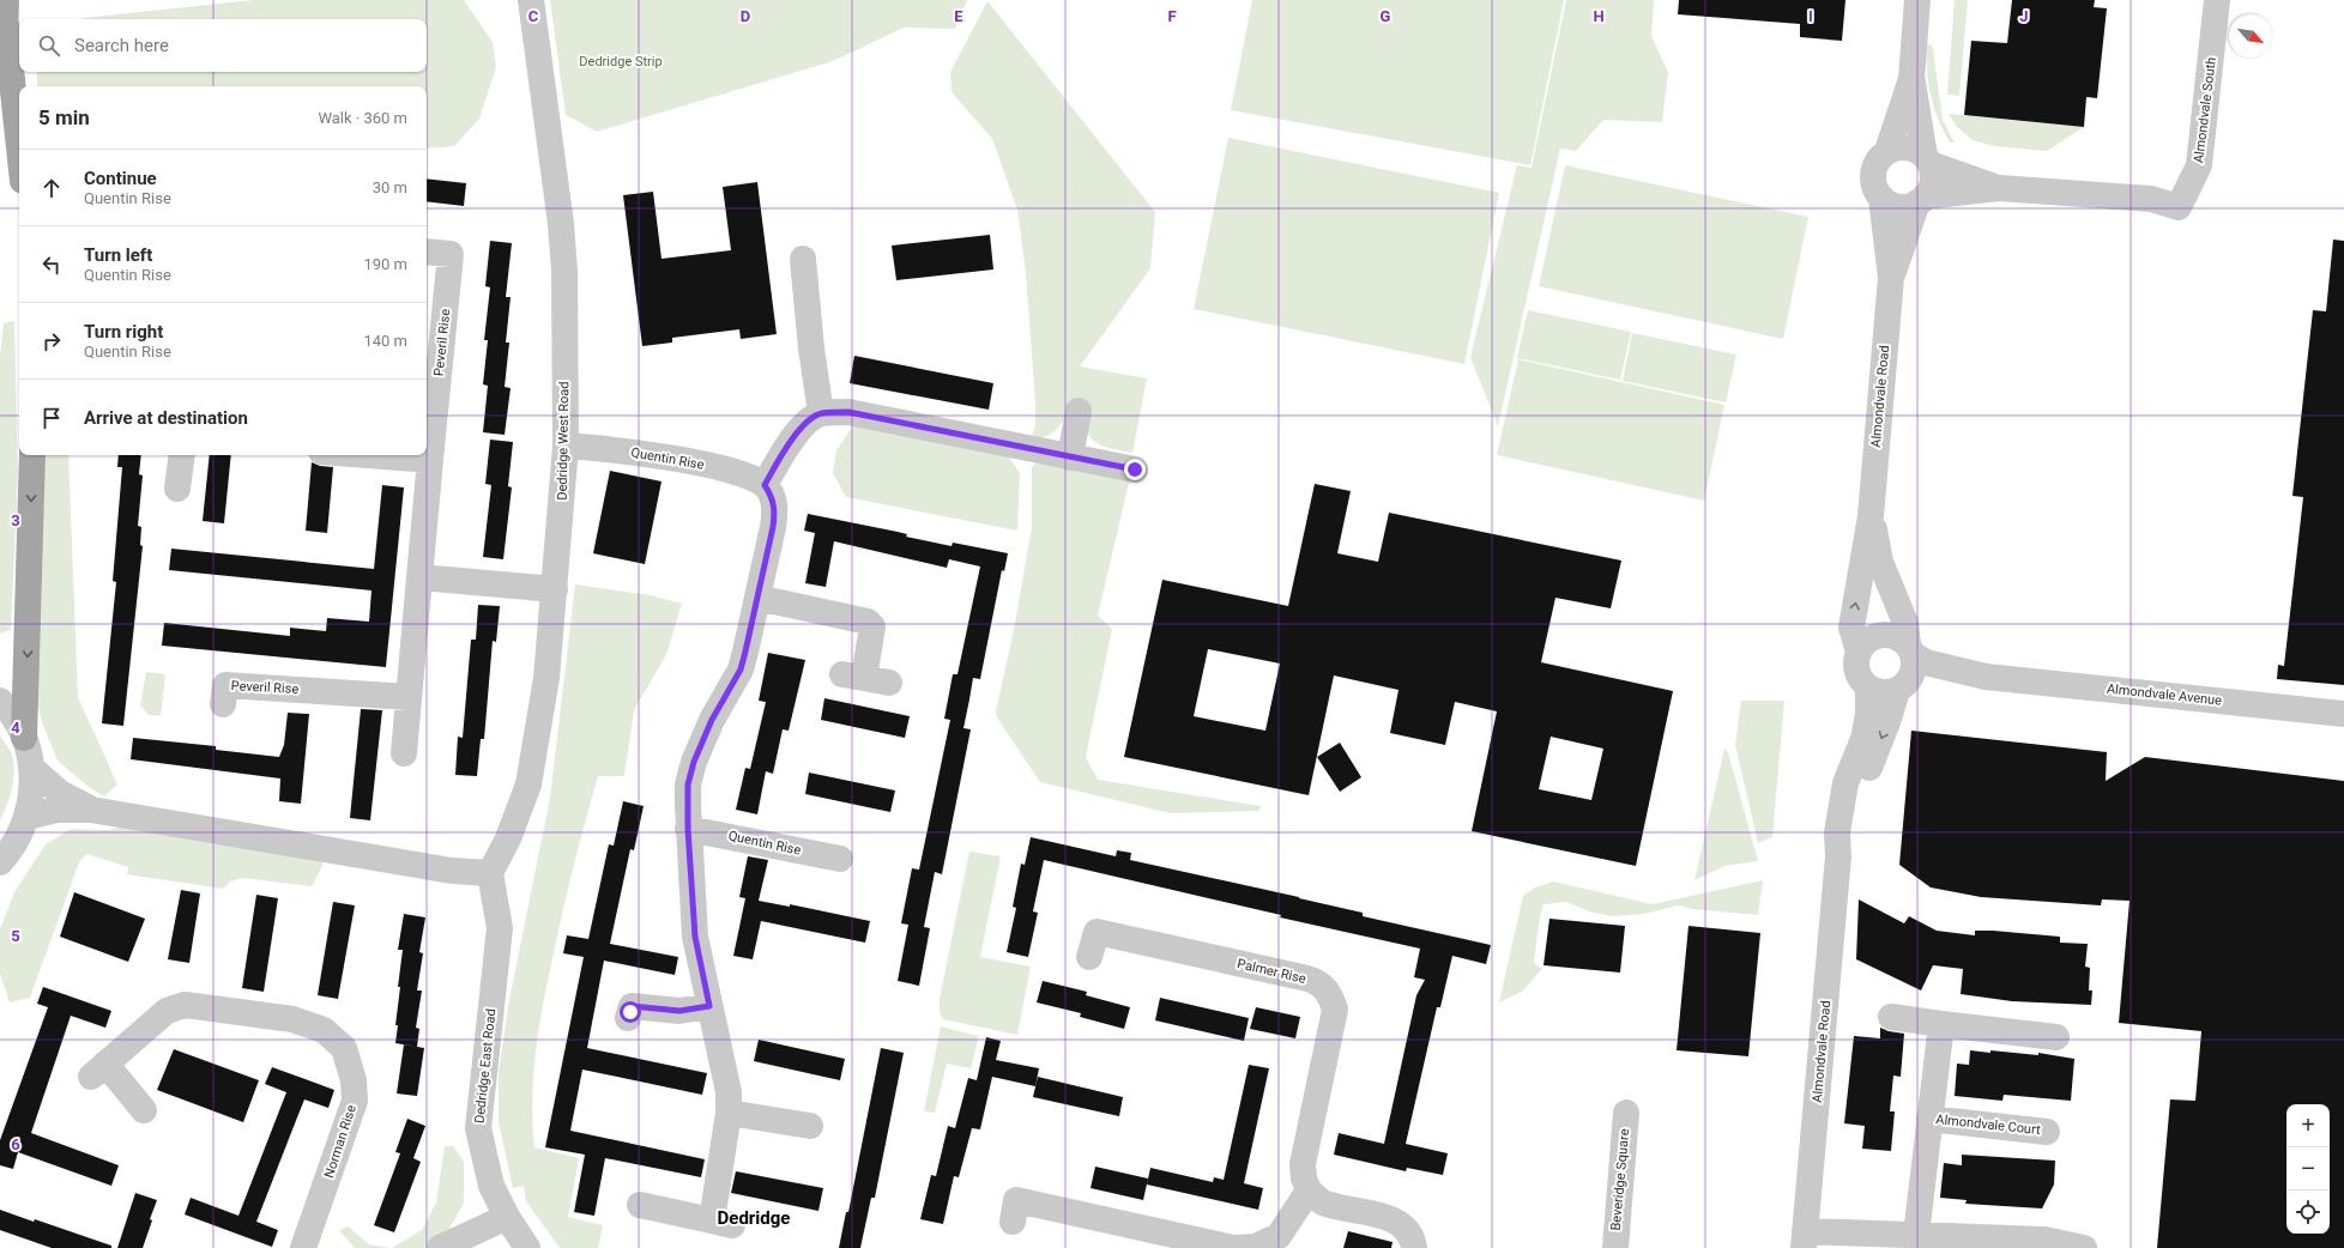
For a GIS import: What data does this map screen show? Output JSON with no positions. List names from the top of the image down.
{
  "streets": {
    "street": [
      "Almondvale South",
      "Peveril Rise",
      "Almondvale Road",
      "Dedridge West Road",
      "Quentin Rise",
      "Almondvale Avenue",
      "Palmer Rise",
      "Dedridge East Road",
      "Almondvale Court",
      "Norman Rise",
      "Beveridge Square"
    ]
  },
  "crossings": [
    ["Almondvale South", "Almondvale Road"],
    ["Almondvale Road", "Almondvale Avenue"],
    ["Dedridge West Road", "Quentin Rise"],
    ["Dedridge West Road", "Dedridge East Road"]
  ],
  "districts": ["Dedridge"],
  "parks": ["Dedridge Strip"],
  "north": "bottom right",
  "page": {
    "search": "Search here",
    "heading": ["5 min", "Walk · 360 m"],
    "list": [
      ["Continue", "Quentin Rise", "30 m"],
      ["Turn left", "Quentin Rise", "190 m"],
      ["Turn right", "Quentin Rise", "140 m"],
      "Arrive at destination"
    ],
    "map_buttons": ["+", "−"]
  },
  "grid": {
    "columns": [
      "C",
      "D",
      "E",
      "F",
      "G",
      "H",
      "I",
      "J"
    ],
    "rows": [
      "3",
      "4",
      "5",
      "6"
    ]
  }
}
